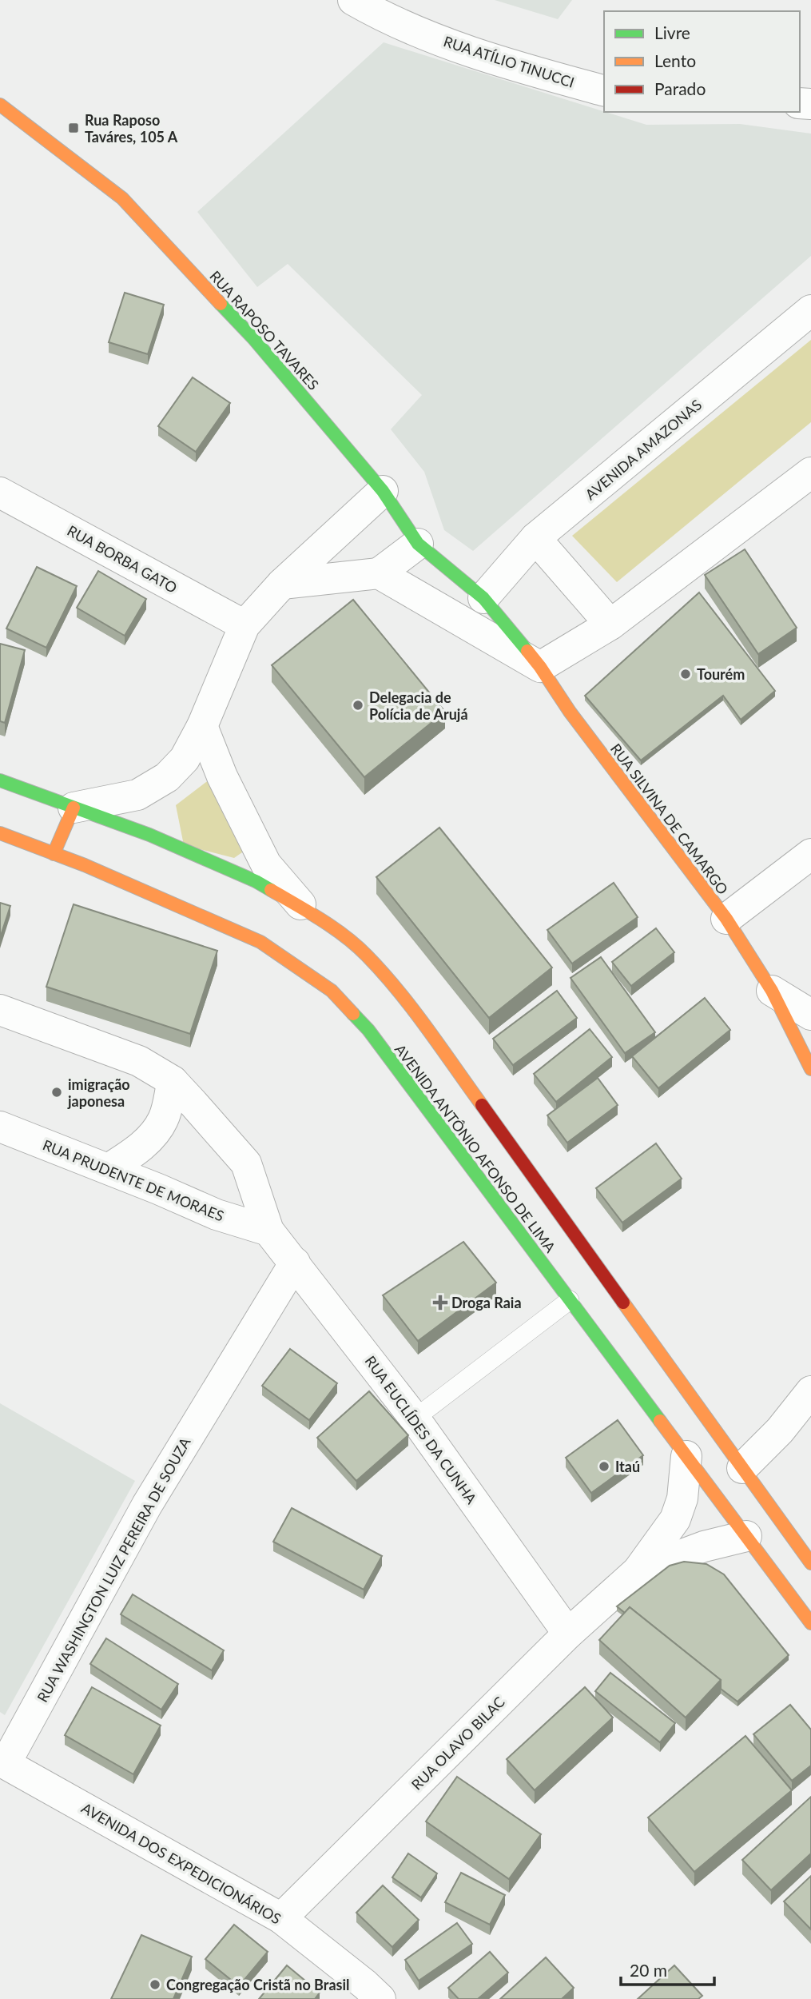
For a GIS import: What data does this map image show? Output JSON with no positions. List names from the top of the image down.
{
  "streets": {
    "main road": ["RUA RAPOSO TAVARES", "RUA SILVINA DE CAMARGO", "AVENIDA ANTÔNIO AFONSO DE LIMA"],
    "street": [
      "RUA ATÍLIO TINUCCI",
      "AVENIDA AMAZONAS",
      "RUA BORBA GATO",
      "RUA PRUDENTE DE MORAES",
      "RUA EUCLÍDES DA CUNHA",
      "RUA WASHINGTON LUIZ PEREIRA DE SOUZA",
      "RUA OLAVO BILAC",
      "AVENIDA DOS EXPEDICIONÁRIOS"
    ]
  },
  "crossings": [
    ["RUA RAPOSO TAVARES", "AVENIDA AMAZONAS"],
    ["RUA RAPOSO TAVARES", "RUA SILVINA DE CAMARGO"],
    ["AVENIDA AMAZONAS", "RUA SILVINA DE CAMARGO"],
    ["AVENIDA ANTÔNIO AFONSO DE LIMA", "RUA OLAVO BILAC"],
    ["RUA PRUDENTE DE MORAES", "RUA EUCLÍDES DA CUNHA"],
    ["RUA EUCLÍDES DA CUNHA", "RUA WASHINGTON LUIZ PEREIRA DE SOUZA"],
    ["RUA EUCLÍDES DA CUNHA", "RUA OLAVO BILAC"],
    ["RUA WASHINGTON LUIZ PEREIRA DE SOUZA", "AVENIDA DOS EXPEDICIONÁRIOS"],
    ["RUA OLAVO BILAC", "AVENIDA DOS EXPEDICIONÁRIOS"]
  ],
  "places": {
    "transit": ["Rua Raposo Taváres, 105 A"],
    "other": [
      "Tourém",
      "Delegacia de Polícia de Arujá",
      "imigração japonesa",
      "Itaú",
      "Congregação Cristã no Brasil"
    ],
    "health": ["Droga Raia"]
  },
  "legend": ["Livre", "Lento", "Parado"],
  "scale_bar": "20 m"
}
